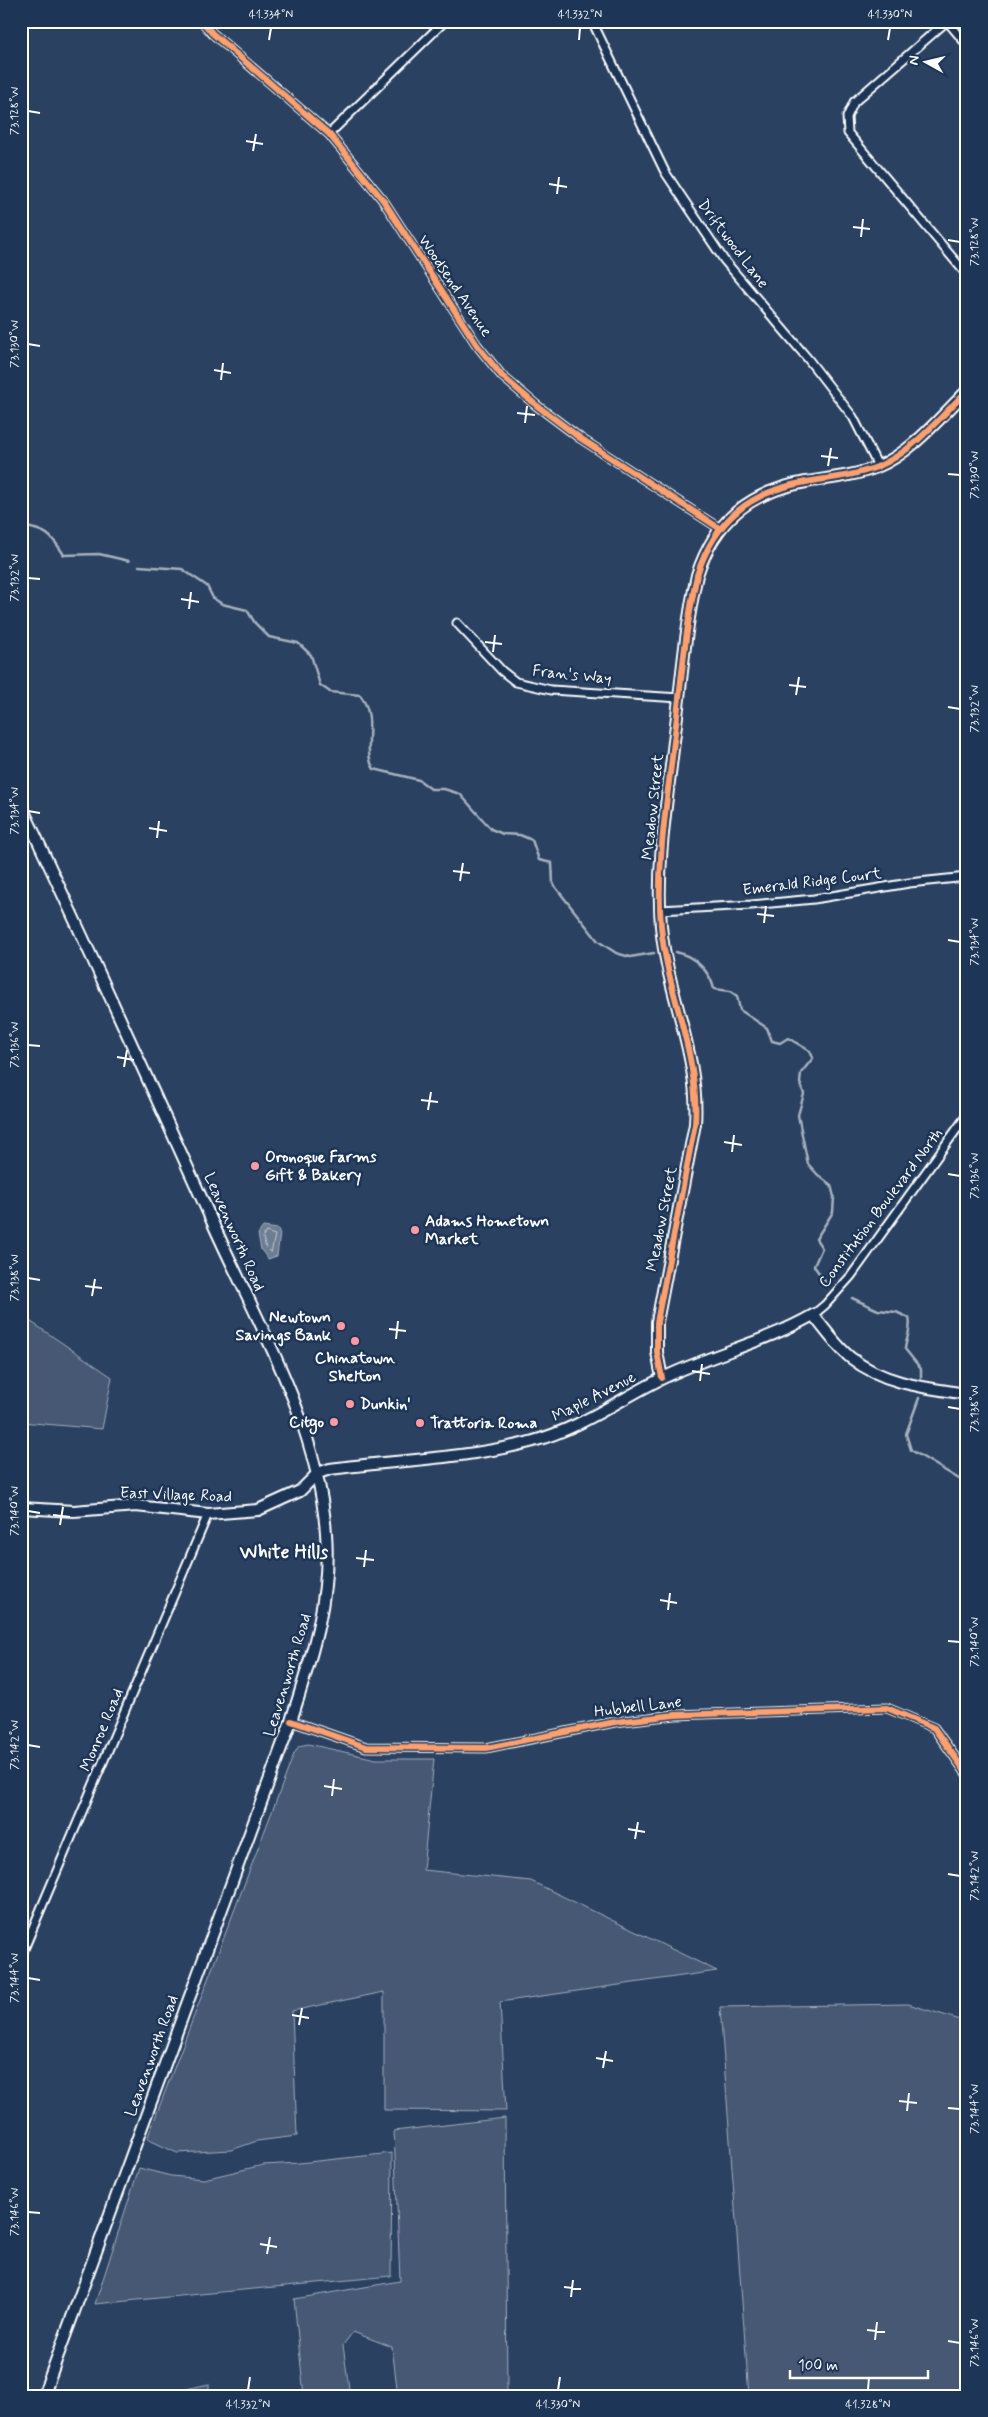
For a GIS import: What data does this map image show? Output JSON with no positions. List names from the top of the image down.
{
  "streets": {
    "main road": [
      "Meadow Street",
      "Leavenworth Road",
      "Maple Avenue",
      "East Village Road"
    ],
    "street": [
      "Driftwood Lane",
      "Woodsend Avenue",
      "Fran's Way",
      "Emerald Ridge Court",
      "Constitution Boulevard North",
      "Hubbell Lane",
      "Monroe Road"
    ]
  },
  "crossings": [
    ["Driftwood Lane", "Meadow Street"],
    ["Woodsend Avenue", "Meadow Street"],
    ["Fran's Way", "Meadow Street"],
    ["Meadow Street", "Emerald Ridge Court"],
    ["Meadow Street", "Maple Avenue"],
    ["Constitution Boulevard North", "Maple Avenue"],
    ["Leavenworth Road", "Maple Avenue"],
    ["Leavenworth Road", "East Village Road"],
    ["Leavenworth Road", "Hubbell Lane"],
    ["Maple Avenue", "East Village Road"],
    ["East Village Road", "Monroe Road"]
  ],
  "districts": ["White Hills"],
  "places": [
    "Oronoque Farms Gift & Bakery",
    "Adams Hometown Market",
    "Newtown Savings Bank",
    "Chinatown Shelton",
    "Dunkin'",
    "Citgo",
    "Trattoria Roma"
  ],
  "scale_bar": "100 m",
  "north": "left",
  "coordinates": [
    "41.334°N",
    "41.332°N",
    "41.330°N",
    "73.128°W",
    "73.130°W",
    "73.132°W",
    "73.134°W",
    "73.136°W",
    "73.138°W",
    "73.140°W",
    "73.142°W",
    "73.144°W",
    "73.146°W",
    "41.328°N"
  ]
}
